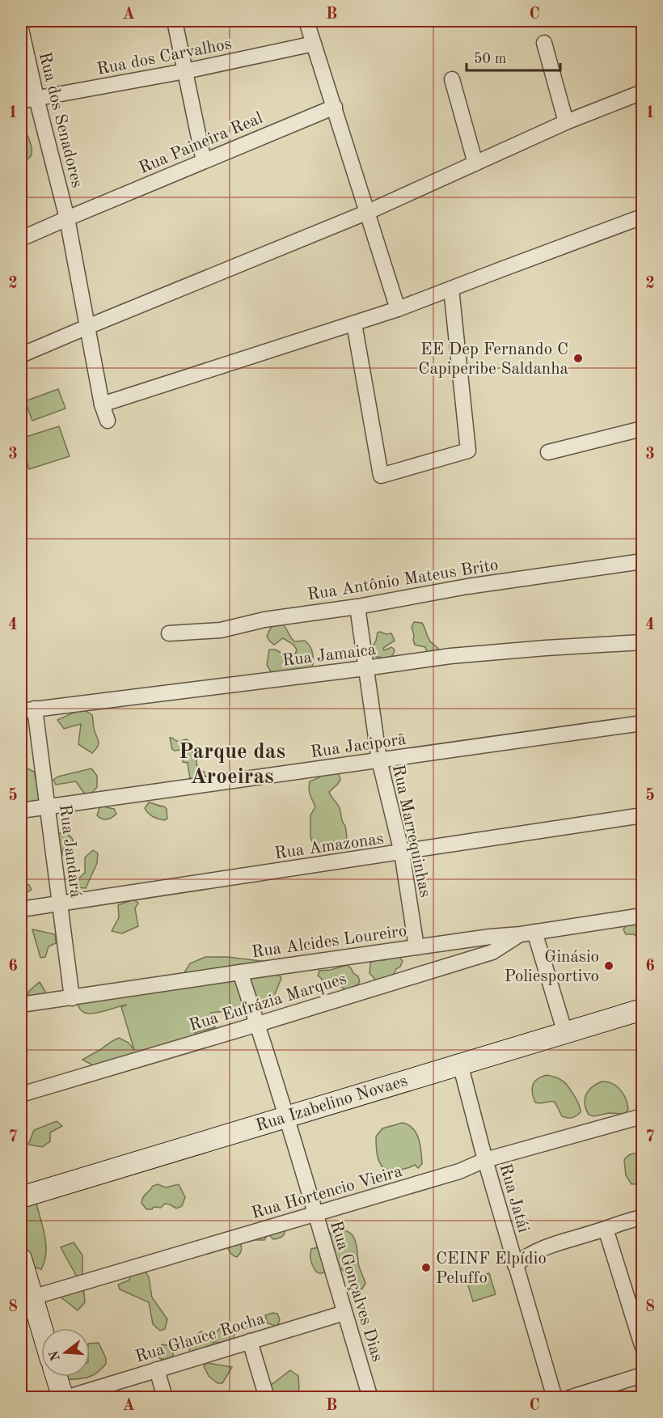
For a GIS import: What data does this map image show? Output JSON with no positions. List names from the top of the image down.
{
  "streets": {
    "street": [
      "Rua dos Carvalhos",
      "Rua dos Senadores",
      "Rua Paineira Real",
      "Rua Antônio Mateus Brito",
      "Rua Jamaica",
      "Rua Jaciporã",
      "Rua Marrequinhas",
      "Rua Amazonas",
      "Rua Jandará",
      "Rua Alcides Loureiro",
      "Rua Eufrázia Marques",
      "Rua Izabelino Novaes",
      "Rua Hortencio Vieira",
      "Rua Jatái",
      "Rua Gonçalves Dias",
      "Rua Glauce Rocha"
    ]
  },
  "crossings": [
    ["Rua dos Carvalhos", "Rua dos Senadores"],
    ["Rua dos Senadores", "Rua Paineira Real"],
    ["Rua Antônio Mateus Brito", "Rua Marrequinhas"],
    ["Rua Jamaica", "Rua Marrequinhas"],
    ["Rua Jamaica", "Rua Jandará"],
    ["Rua Jaciporã", "Rua Marrequinhas"],
    ["Rua Jaciporã", "Rua Jandará"],
    ["Rua Marrequinhas", "Rua Amazonas"],
    ["Rua Marrequinhas", "Rua Alcides Loureiro"],
    ["Rua Amazonas", "Rua Jandará"],
    ["Rua Jandará", "Rua Alcides Loureiro"],
    ["Rua Alcides Loureiro", "Rua Eufrázia Marques"],
    ["Rua Alcides Loureiro", "Rua Gonçalves Dias"],
    ["Rua Eufrázia Marques", "Rua Gonçalves Dias"],
    ["Rua Izabelino Novaes", "Rua Jatái"],
    ["Rua Izabelino Novaes", "Rua Gonçalves Dias"],
    ["Rua Hortencio Vieira", "Rua Jatái"],
    ["Rua Hortencio Vieira", "Rua Gonçalves Dias"],
    ["Rua Gonçalves Dias", "Rua Glauce Rocha"]
  ],
  "districts": ["Parque das Aroeiras"],
  "places": ["EE Dep Fernando C Capiperibe Saldanha", "Ginásio Poliesportivo", "CEINF Elpídio Peluffo"],
  "scale_bar": "50 m",
  "north": "left",
  "grid": {
    "columns": ["A", "B", "C"],
    "rows": [
      "1",
      "2",
      "3",
      "4",
      "5",
      "6",
      "7",
      "8"
    ]
  }
}
